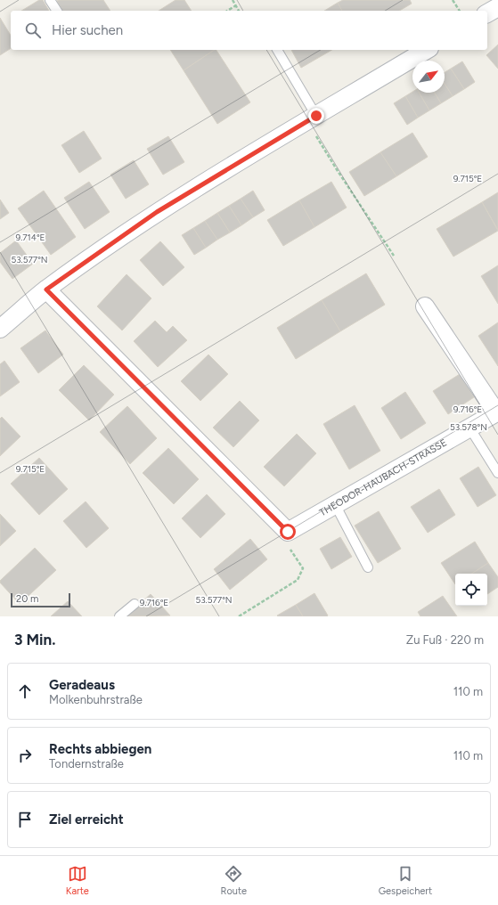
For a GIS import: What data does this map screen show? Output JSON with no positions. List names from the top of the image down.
{
  "streets": {
    "street": ["THEODOR-HAUBACH-STRASSE"]
  },
  "scale_bar": "20 m",
  "north": "top right",
  "page": {
    "search": "Hier suchen",
    "scale": "20 m",
    "heading": ["3 Min.", "Zu Fuß · 220 m"],
    "list": [
      ["Geradeaus", "Molkenbuhrstraße", "110 m"],
      ["Rechts abbiegen", "Tondernstraße", "110 m"],
      "Ziel erreicht"
    ],
    "nav": ["Karte", "Route", "Gespeichert"]
  },
  "coordinates": [
    "9.715°E",
    "9.714°E",
    "53.577°N",
    "9.716°E",
    "53.578°N"
  ]
}
